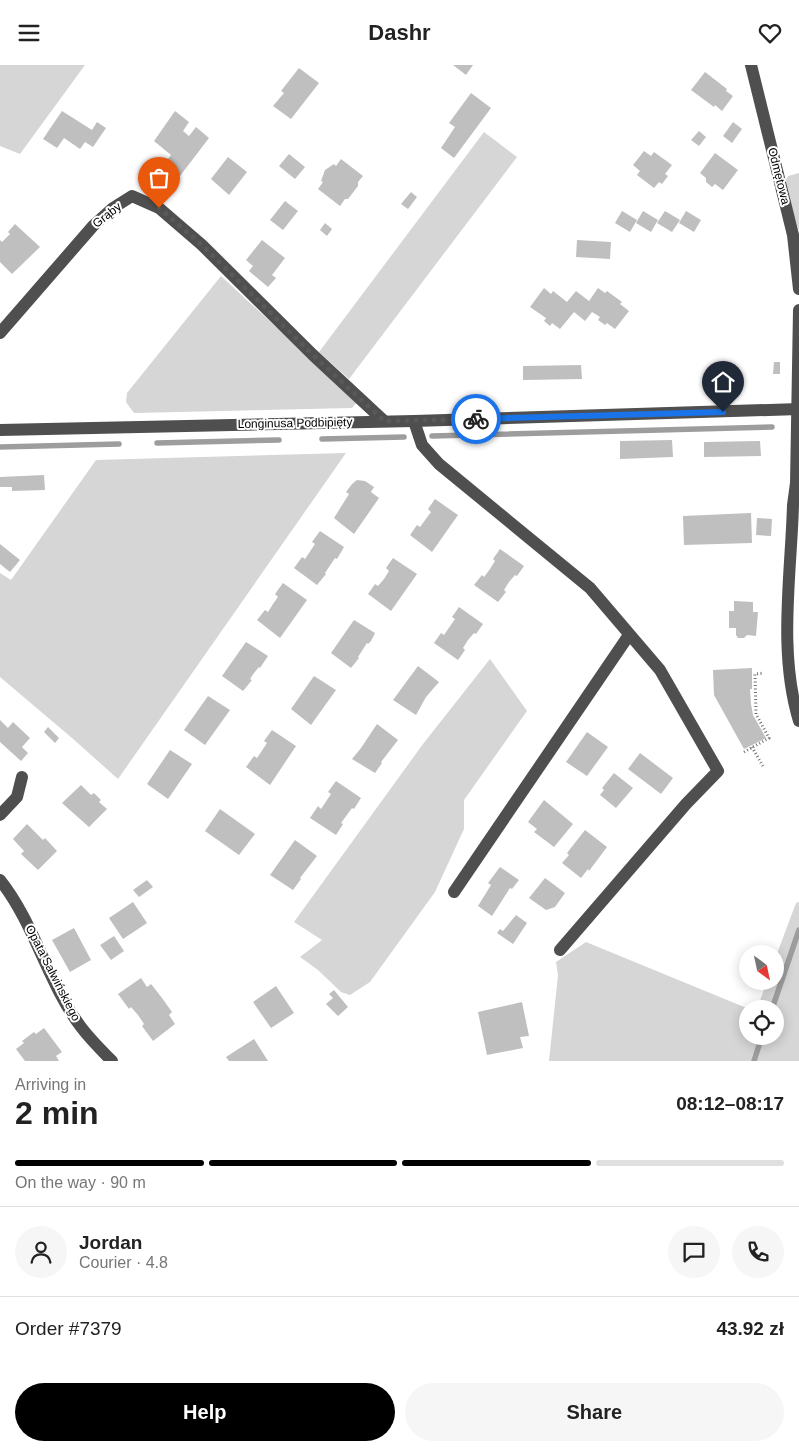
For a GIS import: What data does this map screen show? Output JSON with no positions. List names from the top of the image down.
{
  "streets": {
    "street": [
      "Odmętowa",
      "Grąby",
      "Longinusa Podbipięty",
      "Opata Salwińskiego"
    ]
  },
  "crossings": [
    ["Grąby", "Longinusa Podbipięty"]
  ],
  "north": "bottom right",
  "page": {
    "header": "Dashr",
    "heading": ["2 min", "Arriving in", "08:12–08:17"],
    "panel": [
      "Jordan",
      "Courier · 4.8",
      "Order #7379",
      "43.92 zł"
    ],
    "bar": "On the way · 90 m",
    "buttons": ["Help", "Share"]
  }
}
